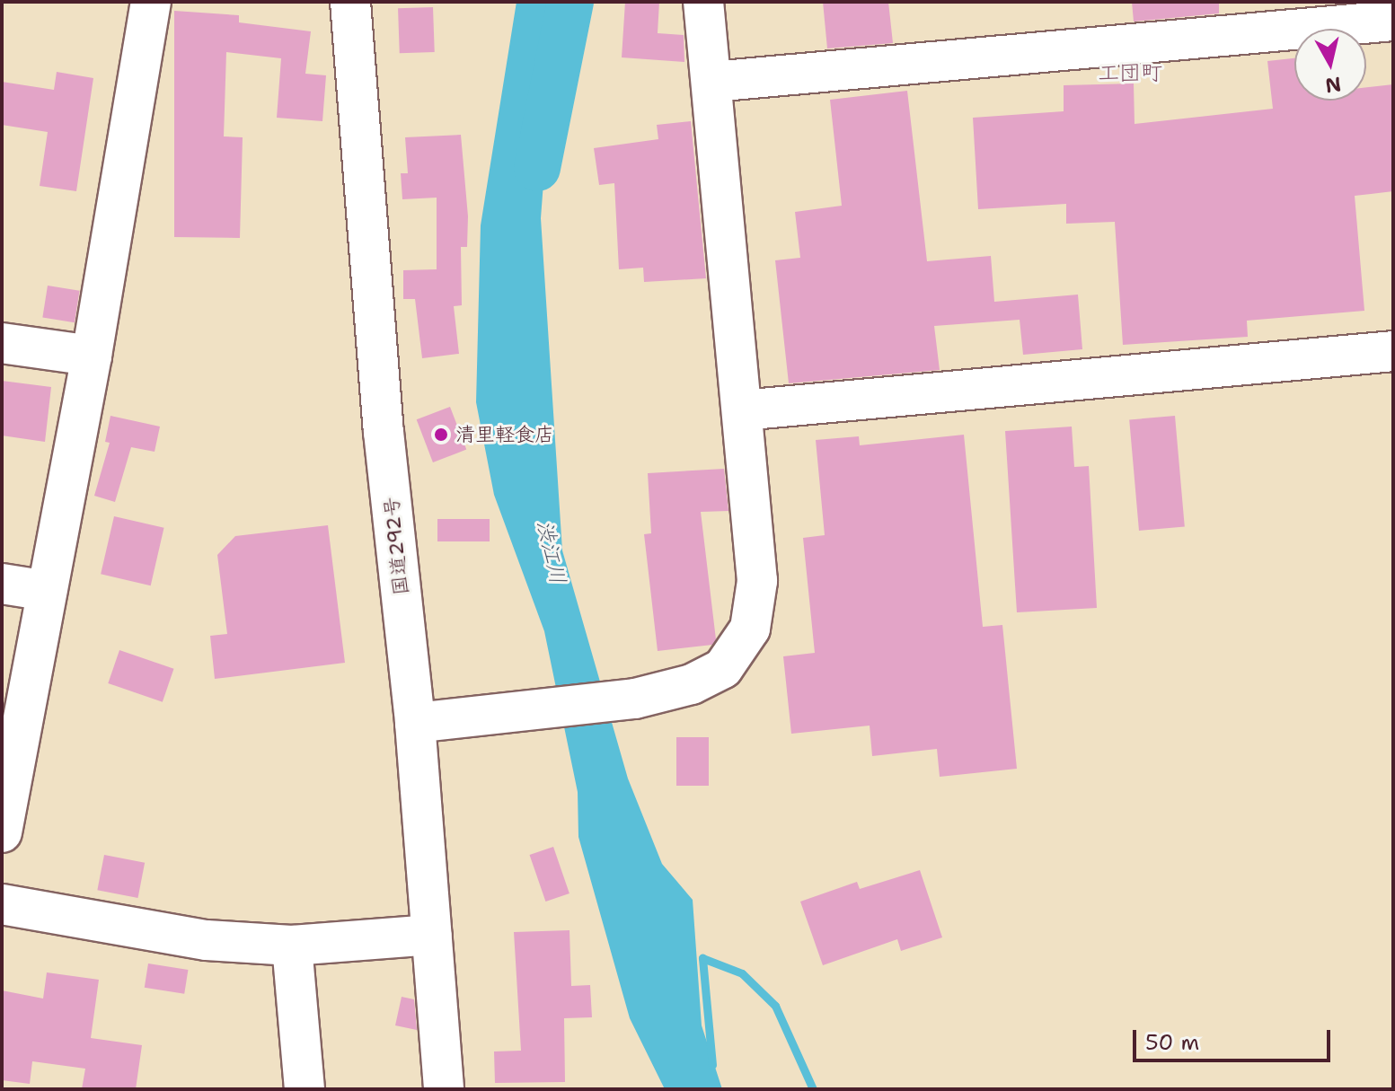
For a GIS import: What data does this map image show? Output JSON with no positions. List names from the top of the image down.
{
  "streets": {
    "main road": ["国道292号"]
  },
  "districts": ["工団町"],
  "water": ["渋江川"],
  "places": ["清里軽食店"],
  "scale_bar": "50 m",
  "north": "bottom"
}
